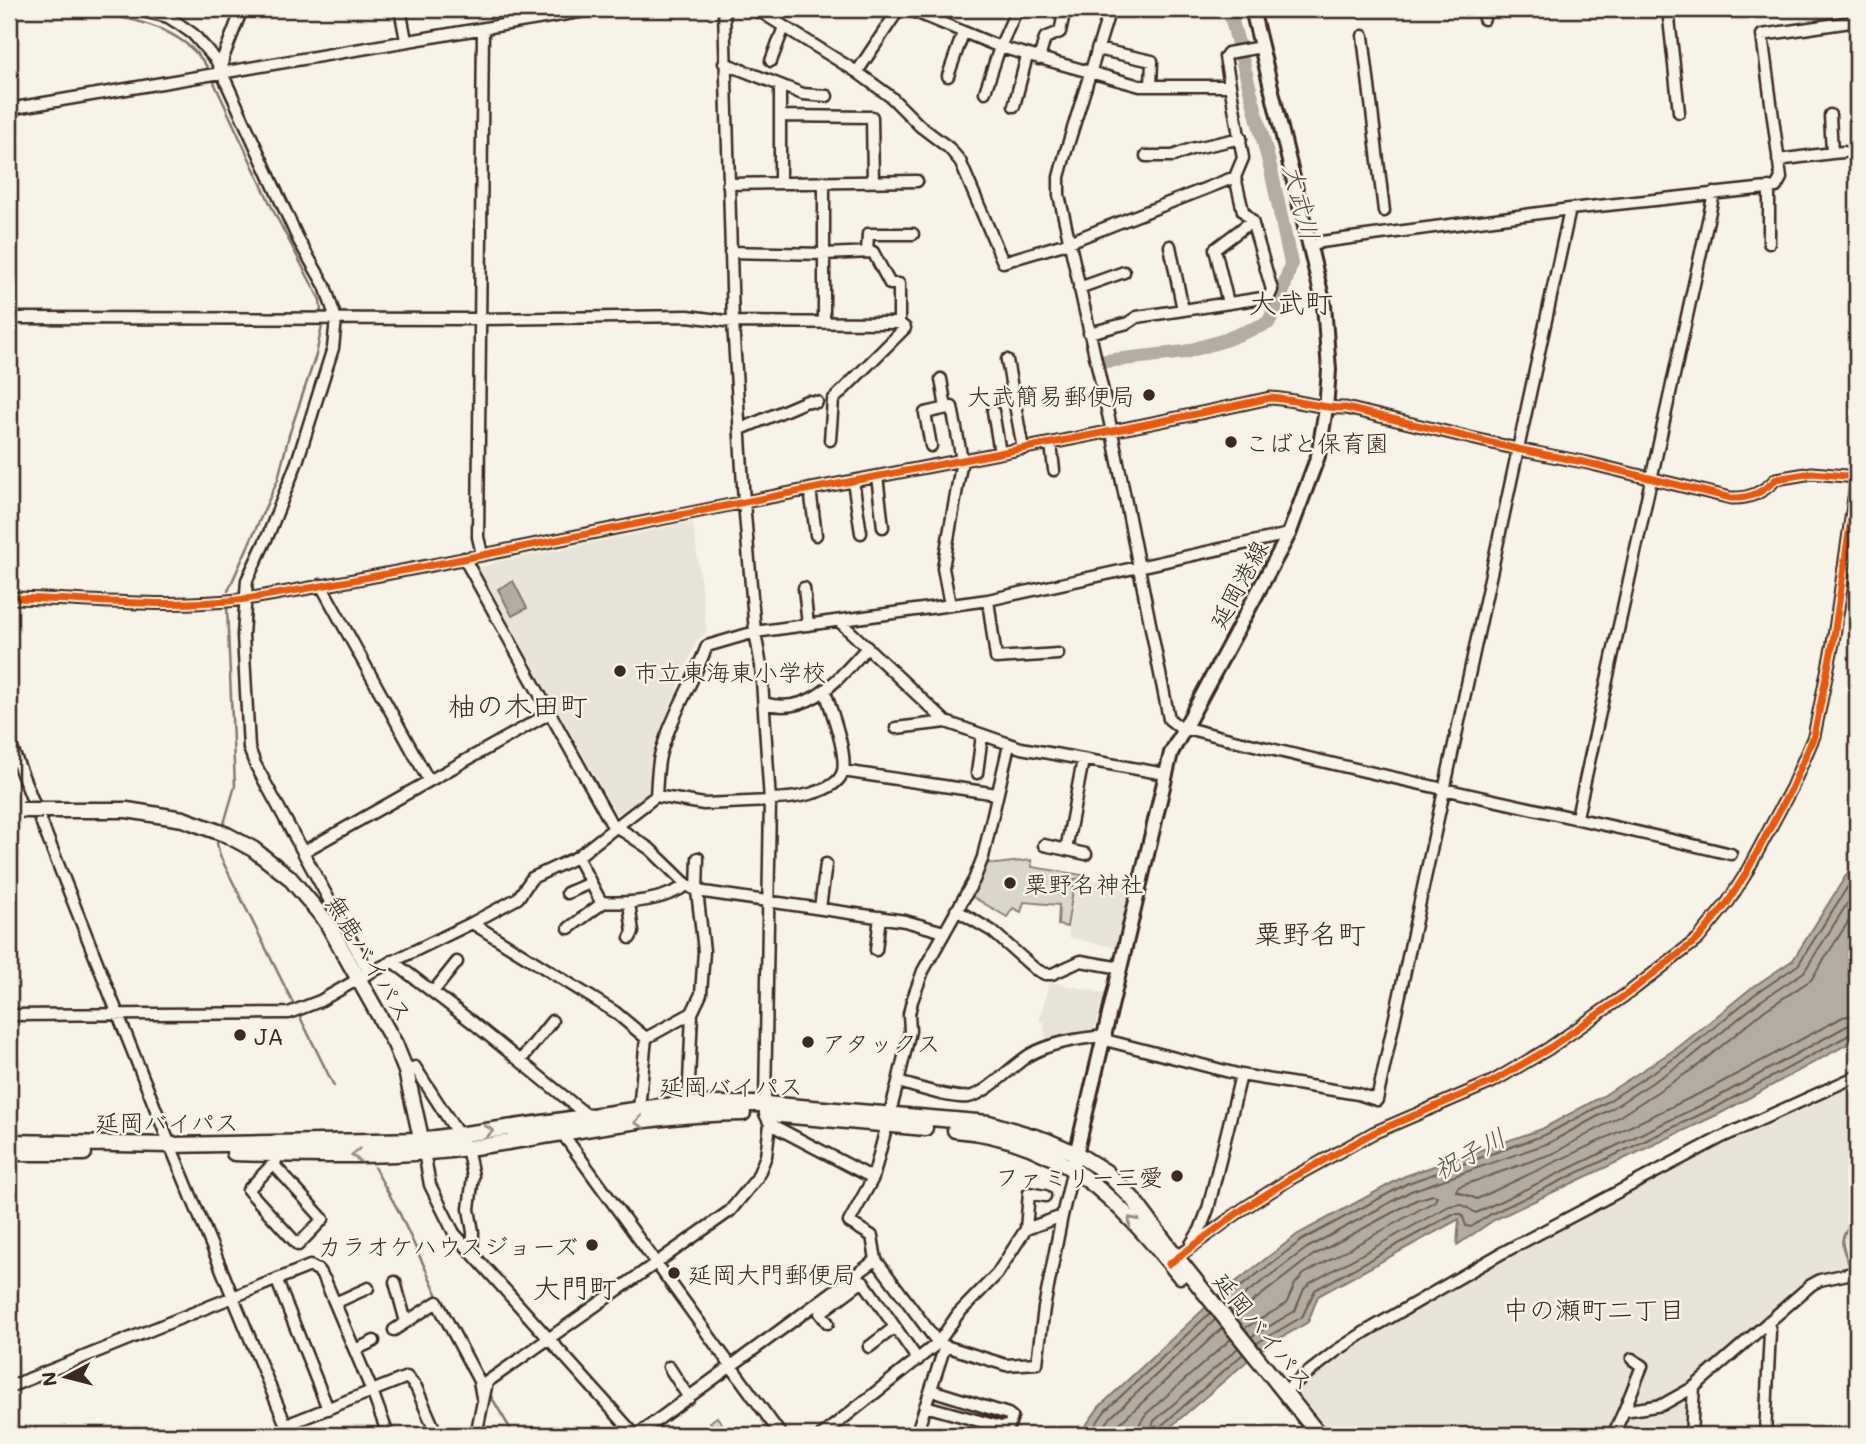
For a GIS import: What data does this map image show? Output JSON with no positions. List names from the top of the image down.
{
  "streets": {
    "highway": ["無鹿バイパス", "延岡バイパス"],
    "main road": ["延岡港線"]
  },
  "crossings": [
    ["延岡港線", "延岡バイパス"],
    ["無鹿バイパス", "延岡バイパス"]
  ],
  "districts": [
    "大武町",
    "柚の木田町",
    "粟野名町",
    "大門町",
    "中の瀬町二丁目"
  ],
  "water": ["大武川", "祝子川"],
  "places": [
    "大武簡易郵便局",
    "こばと保育園",
    "市立東海東小学校",
    "粟野名神社",
    "JA",
    "アタックス",
    "ファミリー三愛",
    "カラオケハウスジョーズ",
    "延岡大門郵便局"
  ],
  "north": "left"
}
